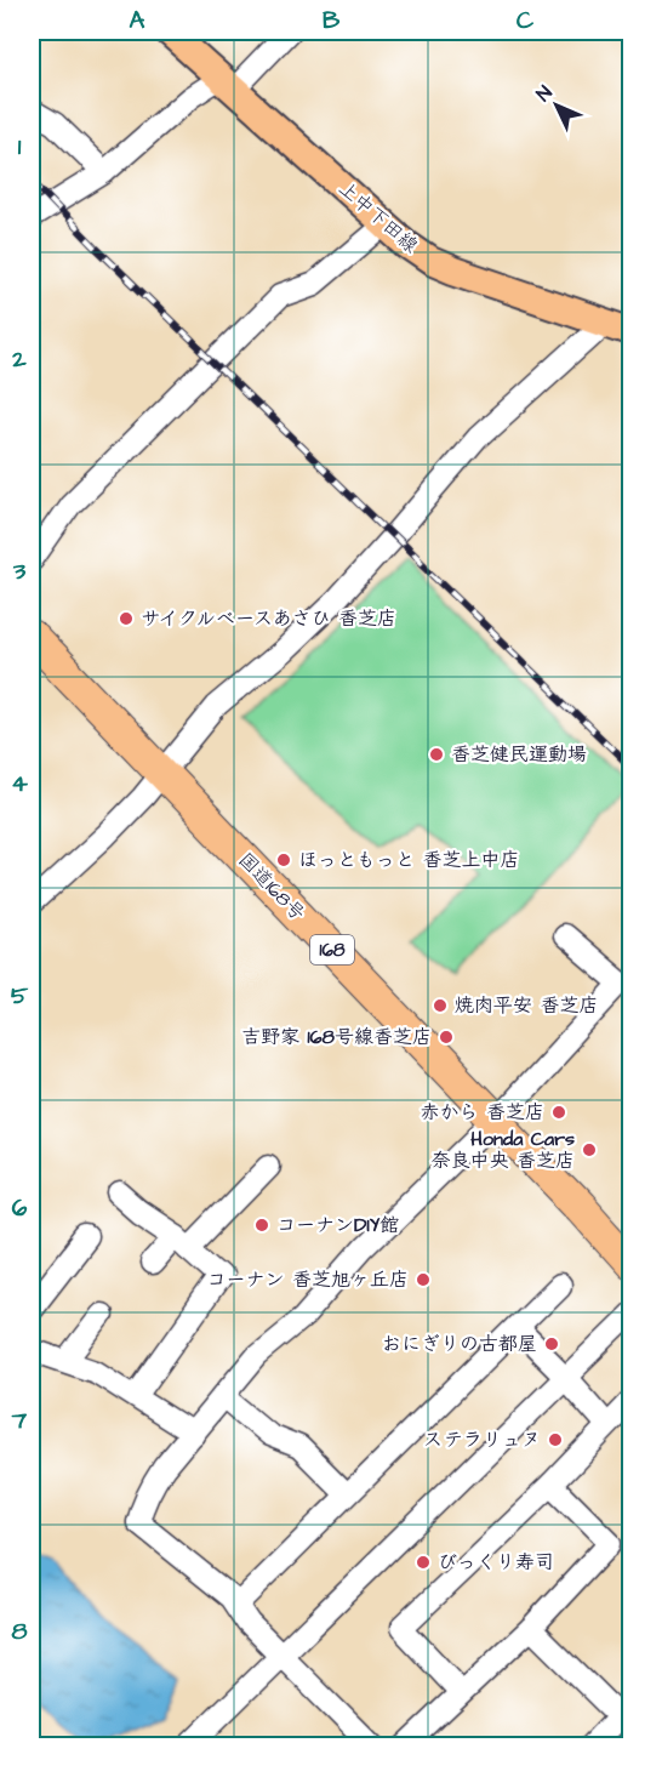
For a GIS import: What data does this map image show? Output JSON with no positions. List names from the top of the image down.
{
  "streets": {
    "highway": ["国道168号", "168"],
    "main road": ["上中下田線"]
  },
  "places": [
    "サイクルベースあさひ 香芝店",
    "香芝健民運動場",
    "ほっともっと 香芝上中店",
    "焼肉平安 香芝店",
    "吉野家 168号線香芝店",
    "赤から 香芝店",
    "Honda Cars 奈良中央 香芝店",
    "コーナンDIY館",
    "コーナン 香芝旭ヶ丘店",
    "おにぎりの古都屋",
    "ステラリュヌ",
    "びっくり寿司"
  ],
  "north": "top left",
  "grid": {
    "columns": ["A", "B", "C"],
    "rows": [
      "1",
      "2",
      "3",
      "4",
      "5",
      "6",
      "7",
      "8"
    ]
  }
}
